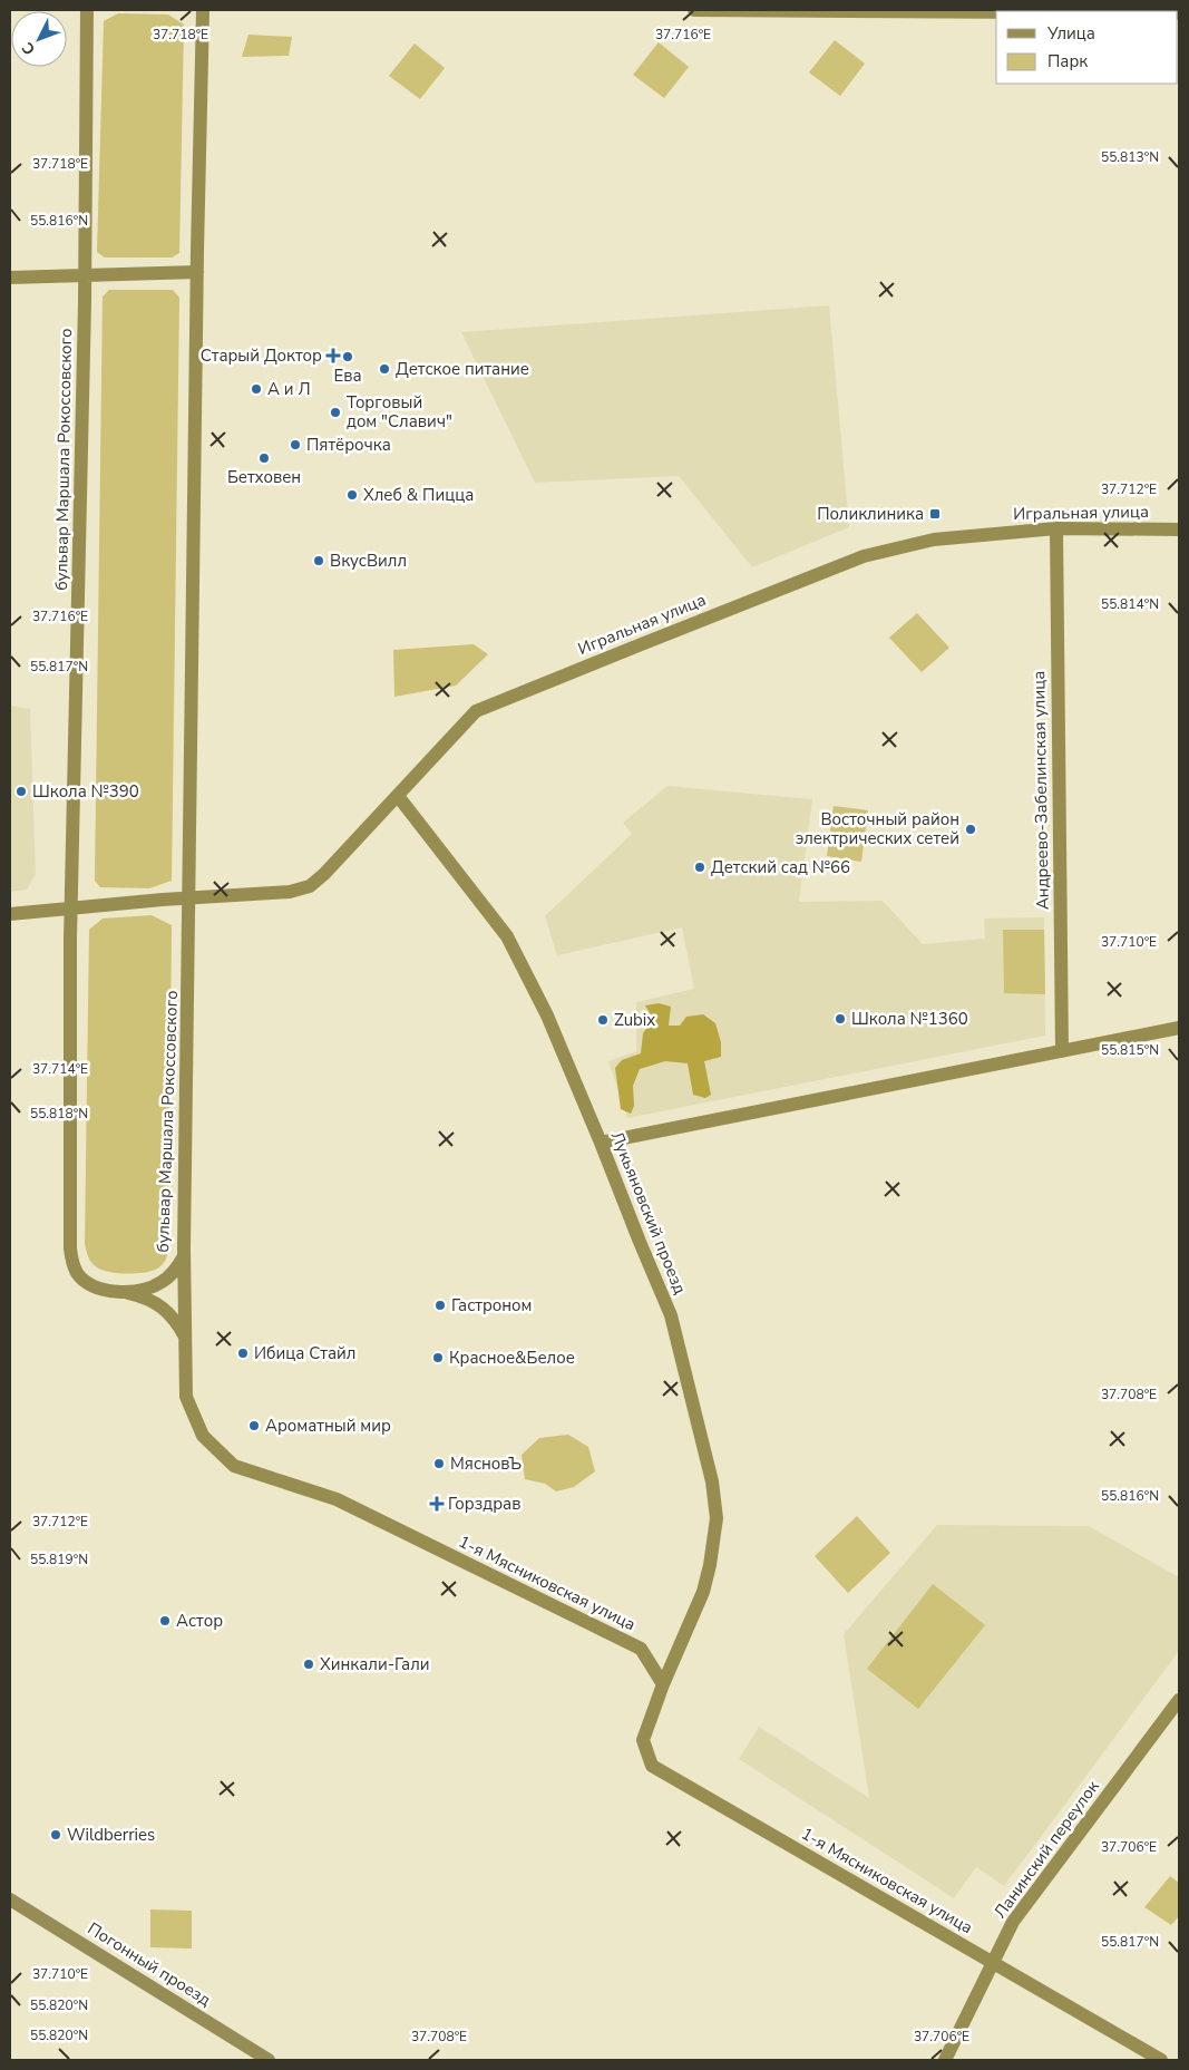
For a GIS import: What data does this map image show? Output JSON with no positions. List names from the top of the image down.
{
  "streets": {
    "street": [
      "бульвар Маршала Рокоссовского",
      "Игральная улица",
      "Андреево-Забелинская улица",
      "Лукьяновский проезд",
      "1-я Мясниковская улица",
      "Ланинский переулок",
      "Погонный проезд"
    ]
  },
  "crossings": [
    ["бульвар Маршала Рокоссовского", "Игральная улица"],
    ["бульвар Маршала Рокоссовского", "1-я Мясниковская улица"],
    ["Игральная улица", "Андреево-Забелинская улица"],
    ["Игральная улица", "Лукьяновский проезд"],
    ["Лукьяновский проезд", "1-я Мясниковская улица"],
    ["1-я Мясниковская улица", "Ланинский переулок"]
  ],
  "places": {
    "health": ["Старый Доктор", "Горздрав"],
    "other": [
      "Ева",
      "Детское питание",
      "А и Л",
      "Торговый дом \"Славич\"",
      "Пятёрочка",
      "Бетховен",
      "Хлеб & Пицца",
      "ВкусВилл",
      "Школа №390",
      "Восточный район электрических сетей",
      "Детский сад №66",
      "Школа №1360",
      "Zubix",
      "Гастроном",
      "Ибица Стайл",
      "Красное&Белое",
      "Ароматный мир",
      "МясновЪ",
      "Астор",
      "Хинкали-Гали",
      "Wildberries"
    ],
    "transit": ["Поликлиника"]
  },
  "legend": ["Улица", "Парк"],
  "north": "bottom left",
  "coordinates": [
    "37.718°E",
    "37.716°E",
    "55.813°N",
    "55.816°N",
    "37.712°E",
    "55.814°N",
    "55.817°N",
    "37.710°E",
    "55.815°N",
    "37.714°E",
    "55.818°N",
    "37.708°E",
    "55.819°N",
    "37.706°E",
    "55.820°N"
  ]
}
